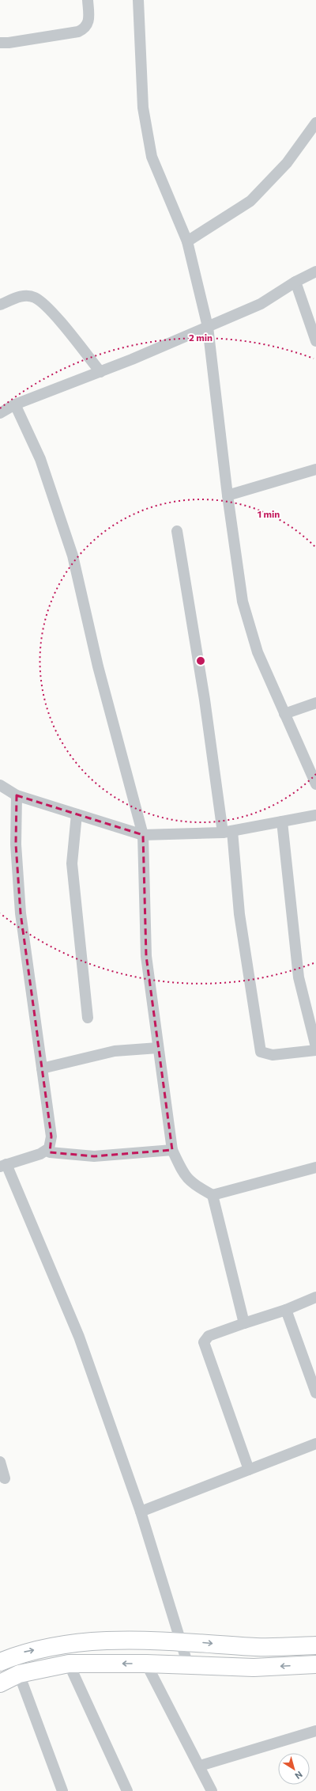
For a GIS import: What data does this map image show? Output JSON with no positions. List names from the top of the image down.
{
  "north": "bottom right",
  "rings": ["2 min", "1 min"]
}
